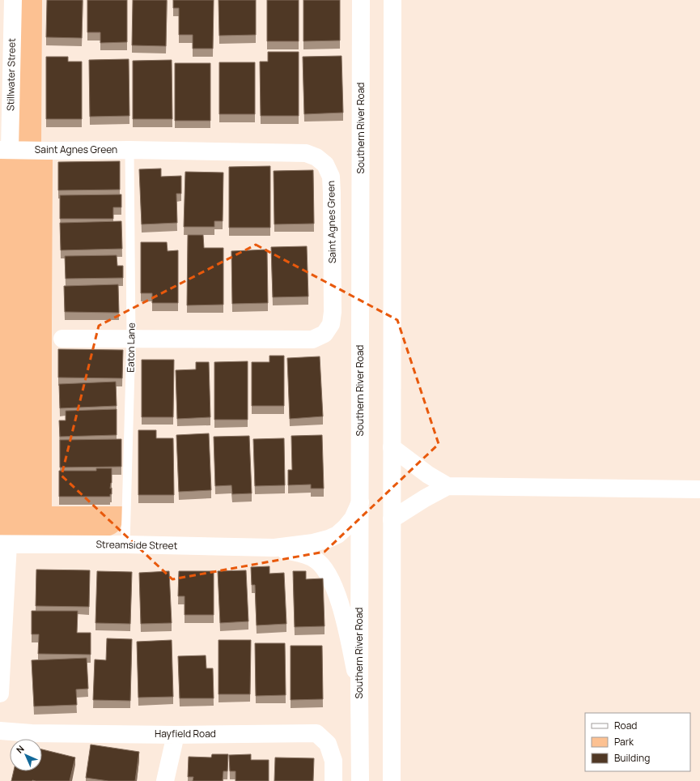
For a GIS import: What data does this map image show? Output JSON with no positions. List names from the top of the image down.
{
  "streets": {
    "street": [
      "Stillwater Street",
      "Southern River Road",
      "Saint Agnes Green",
      "Streamside Street",
      "Hayfield Road"
    ],
    "lane": ["Eaton Lane"]
  },
  "crossings": [
    ["Stillwater Street", "Saint Agnes Green"],
    ["Southern River Road", "Streamside Street"],
    ["Saint Agnes Green", "Eaton Lane"],
    ["Eaton Lane", "Streamside Street"]
  ],
  "legend": ["Road", "Park", "Building"],
  "north": "top left"
}
